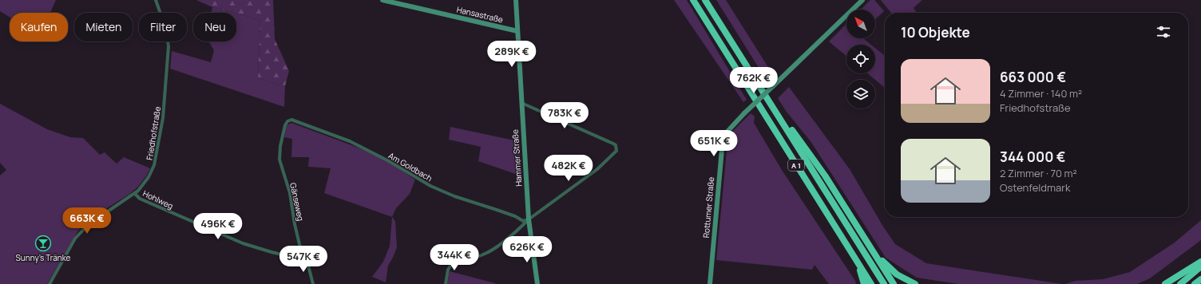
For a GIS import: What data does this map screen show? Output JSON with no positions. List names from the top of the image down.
{
  "streets": {
    "highway": ["A 1"],
    "street": [
      "Hansastraße",
      "Friedhofstraße",
      "Hammer Straße",
      "Am Goldbach",
      "Hohlweg",
      "Gänseweg",
      "Rottumer Straße"
    ]
  },
  "crossings": [
    ["Hansastraße", "Hammer Straße"],
    ["Friedhofstraße", "Hohlweg"],
    ["Hammer Straße", "Am Goldbach"],
    ["Am Goldbach", "Gänseweg"],
    ["Hohlweg", "Gänseweg"]
  ],
  "places": {
    "bar": ["Sunny's Tränke"]
  },
  "north": "top left",
  "page": {
    "chip": [
      "Kaufen",
      "Mieten",
      "Filter",
      "Neu"
    ],
    "heading": "10 Objekte",
    "price": [
      "289K €",
      "762K €",
      "783K €",
      "651K €",
      "482K €",
      "663K €",
      "496K €",
      "626K €",
      "344K €",
      "547K €"
    ],
    "list": [
      {
        "name": "663 000 €",
        "note": "4 Zimmer · 140 m² · Friedhofstraße"
      },
      {
        "name": "344 000 €",
        "note": "2 Zimmer · 70 m² · Ostenfeldmark"
      }
    ]
  }
}
